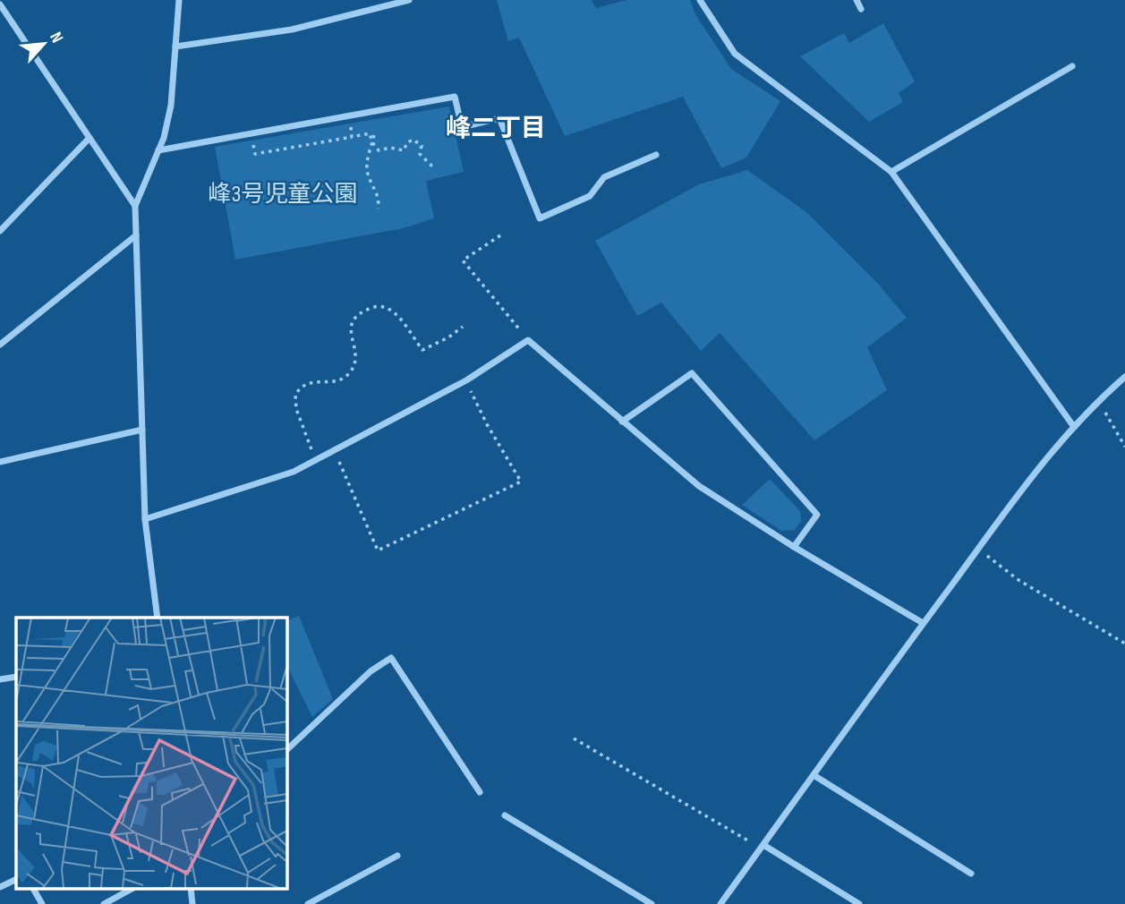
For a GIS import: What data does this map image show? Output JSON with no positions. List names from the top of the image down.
{
  "districts": ["峰二丁目"],
  "parks": ["峰3号児童公園"],
  "north": "top right"
}
